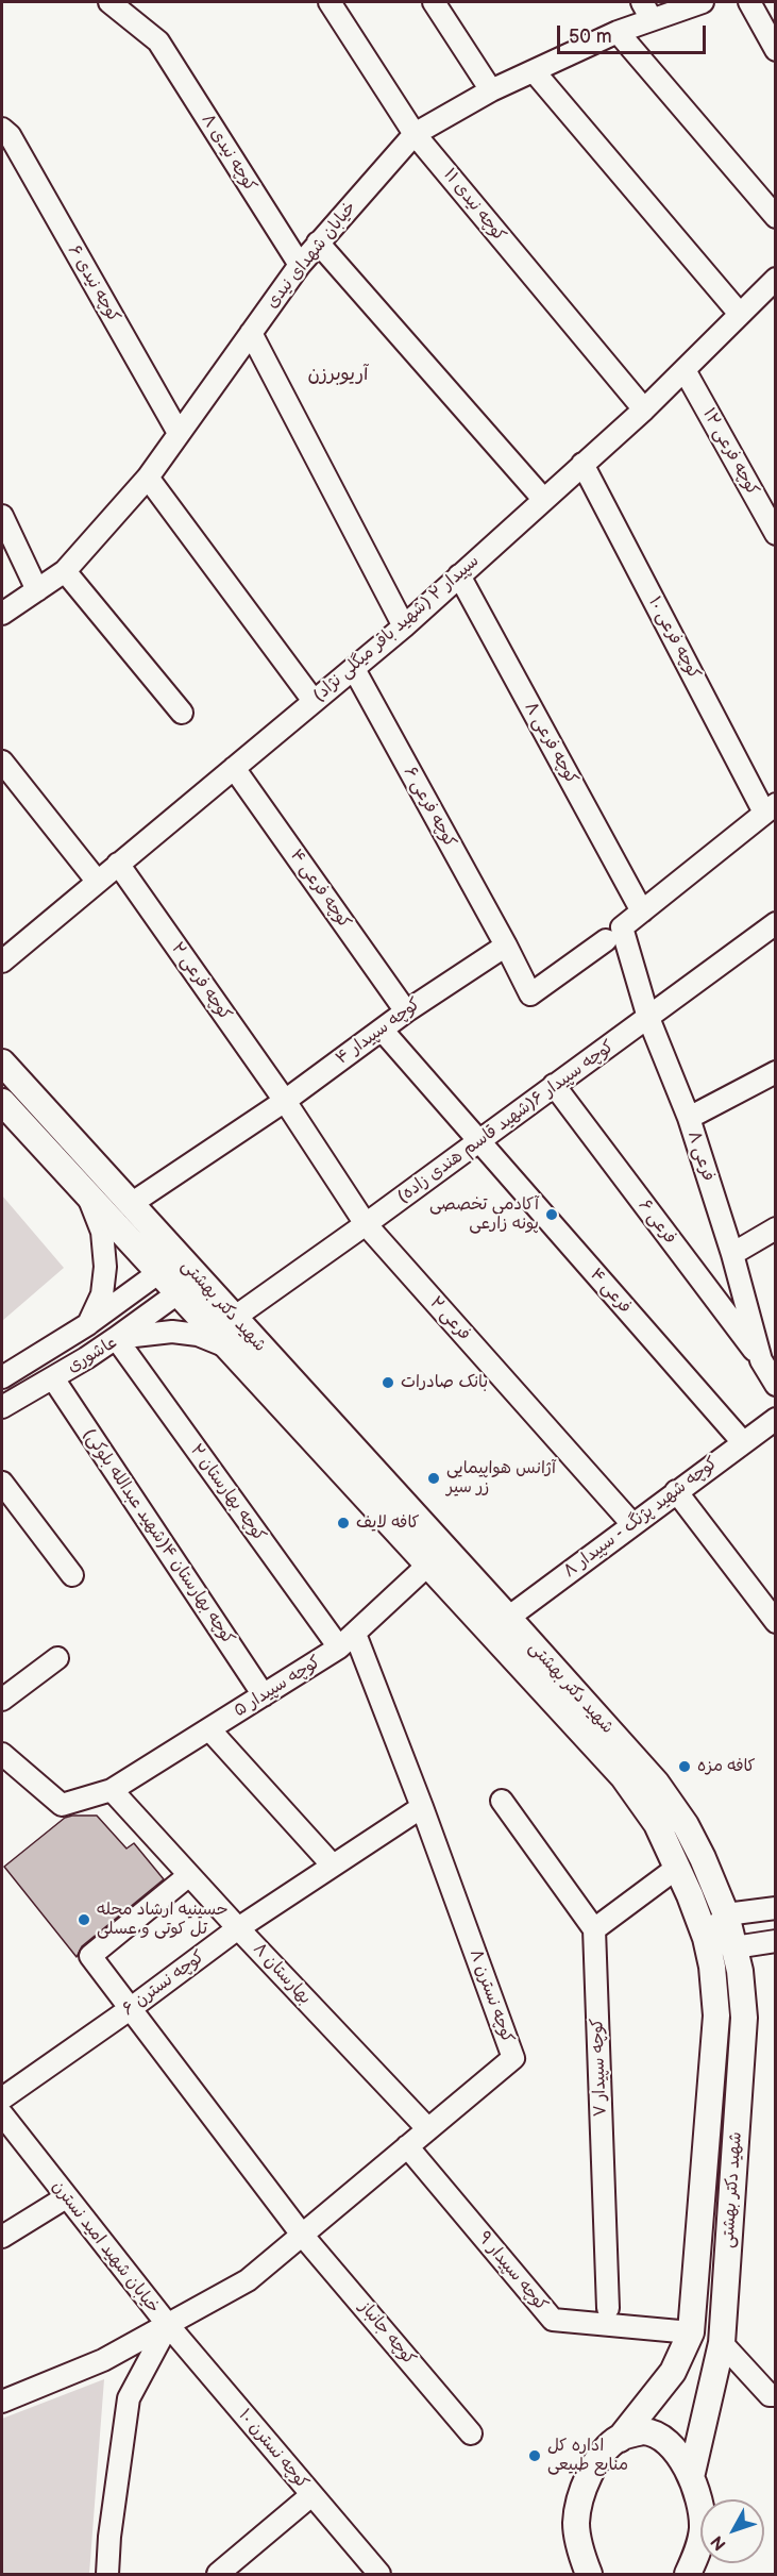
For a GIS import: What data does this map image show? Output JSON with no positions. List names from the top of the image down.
{
  "streets": {
    "main road": ["شهید دکتر بهشتی"],
    "street": [
      "کوچه نیدی ۸",
      "کوچه نیدی ۱۱",
      "خیابان شهدای نیدی",
      "کوچه نیدی ۶",
      "کوچه فرعی ۱۲",
      "سپیدار ۲ (شهید باقر میگلی نژاد)",
      "کوچه فرعی ۱۰",
      "کوچه فرعی ۸",
      "کوچه فرعی ۶",
      "کوچه فرعی ۴",
      "کوچه فرعی ۲",
      "کوچه سپیدار ۴",
      "کوچه سپیدار ۶(شهید قاسم هندی زاده)",
      "فرعی ۸",
      "فرعی ۶",
      "فرعی ۴",
      "فرعی ۲",
      "عاشوری",
      "کوچه بهارستان ۲",
      "کوچه شهید پژنگ - سپیدار ۸",
      "کوچه بهارستان ۴(شهید عبدالله بلوکی)",
      "کوچه سپیدار ۵",
      "بهارستان ۸",
      "کوچه نسترن ۶",
      "کوچه نسترن ۸",
      "کوچه سپیدار ۷",
      "خیابان شهید امید نسترن",
      "کوچه سپیدار ۹",
      "کوچه جانباز",
      "کوچه نسترن ۱۰"
    ]
  },
  "crossings": [
    ["کوچه نیدی ۸", "خیابان شهدای نیدی"],
    ["کوچه نیدی ۱۱", "خیابان شهدای نیدی"],
    ["کوچه نیدی ۱۱", "سپیدار ۲ (شهید باقر میگلی نژاد)"],
    ["خیابان شهدای نیدی", "کوچه نیدی ۶"],
    ["کوچه فرعی ۱۲", "سپیدار ۲ (شهید باقر میگلی نژاد)"],
    ["سپیدار ۲ (شهید باقر میگلی نژاد)", "کوچه فرعی ۱۰"],
    ["سپیدار ۲ (شهید باقر میگلی نژاد)", "کوچه فرعی ۸"],
    ["سپیدار ۲ (شهید باقر میگلی نژاد)", "کوچه فرعی ۶"],
    ["سپیدار ۲ (شهید باقر میگلی نژاد)", "کوچه فرعی ۴"],
    ["سپیدار ۲ (شهید باقر میگلی نژاد)", "کوچه فرعی ۲"],
    ["کوچه فرعی ۶", "کوچه سپیدار ۴"],
    ["کوچه فرعی ۴", "کوچه سپیدار ۴"],
    ["کوچه فرعی ۲", "کوچه سپیدار ۴"],
    ["کوچه فرعی ۲", "فرعی ۲"],
    ["کوچه سپیدار ۴", "شهید دکتر بهشتی"],
    ["کوچه سپیدار ۴", "فرعی ۲"],
    ["کوچه سپیدار ۶(شهید قاسم هندی زاده)", "فرعی ۸"],
    ["کوچه سپیدار ۶(شهید قاسم هندی زاده)", "فرعی ۶"],
    ["کوچه سپیدار ۶(شهید قاسم هندی زاده)", "فرعی ۴"],
    ["کوچه سپیدار ۶(شهید قاسم هندی زاده)", "شهید دکتر بهشتی"],
    ["کوچه سپیدار ۶(شهید قاسم هندی زاده)", "فرعی ۲"],
    ["فرعی ۸", "فرعی ۶"],
    ["فرعی ۴", "کوچه شهید پژنگ - سپیدار ۸"],
    ["شهید دکتر بهشتی", "عاشوری"],
    ["شهید دکتر بهشتی", "کوچه شهید پژنگ - سپیدار ۸"],
    ["شهید دکتر بهشتی", "کوچه سپیدار ۵"],
    ["شهید دکتر بهشتی", "کوچه سپیدار ۹"],
    ["فرعی ۲", "کوچه شهید پژنگ - سپیدار ۸"],
    ["عاشوری", "کوچه بهارستان ۲"],
    ["عاشوری", "کوچه بهارستان ۴(شهید عبدالله بلوکی)"],
    ["کوچه بهارستان ۲", "کوچه سپیدار ۵"],
    ["کوچه بهارستان ۲", "کوچه نسترن ۸"],
    ["کوچه بهارستان ۴(شهید عبدالله بلوکی)", "کوچه سپیدار ۵"],
    ["کوچه سپیدار ۵", "بهارستان ۸"],
    ["کوچه سپیدار ۵", "کوچه نسترن ۸"],
    ["بهارستان ۸", "کوچه نسترن ۶"],
    ["بهارستان ۸", "کوچه نسترن ۸"],
    ["بهارستان ۸", "کوچه جانباز"],
    ["کوچه نسترن ۶", "کوچه نسترن ۸"],
    ["کوچه نسترن ۶", "کوچه جانباز"],
    ["کوچه نسترن ۸", "خیابان شهید امید نسترن"],
    ["کوچه نسترن ۸", "کوچه سپیدار ۹"],
    ["کوچه نسترن ۸", "کوچه جانباز"],
    ["کوچه نسترن ۸", "کوچه نسترن ۱۰"],
    ["خیابان شهید امید نسترن", "کوچه نسترن ۱۰"]
  ],
  "districts": ["آریو‌برزن"],
  "places": [
    "آکادمی تخصصی پونه زارعی",
    "بانک صادرات",
    "آژانس هواپیمایی زر سیر",
    "کافه لایف",
    "کافه مزه",
    "حسینیه ارشاد محله تل کوتی و عسلی",
    "اداره کل منابع طبیعی"
  ],
  "scale_bar": "50 m",
  "north": "bottom left"
}
